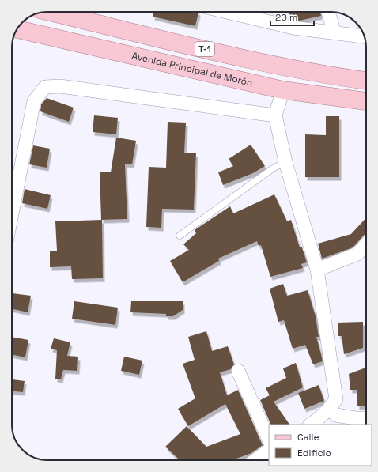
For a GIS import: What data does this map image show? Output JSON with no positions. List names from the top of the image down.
{
  "streets": {
    "main road": ["T-1", "Avenida Principal de Morón"]
  },
  "legend": ["Calle", "Edificio"],
  "scale_bar": "20 m"
}
